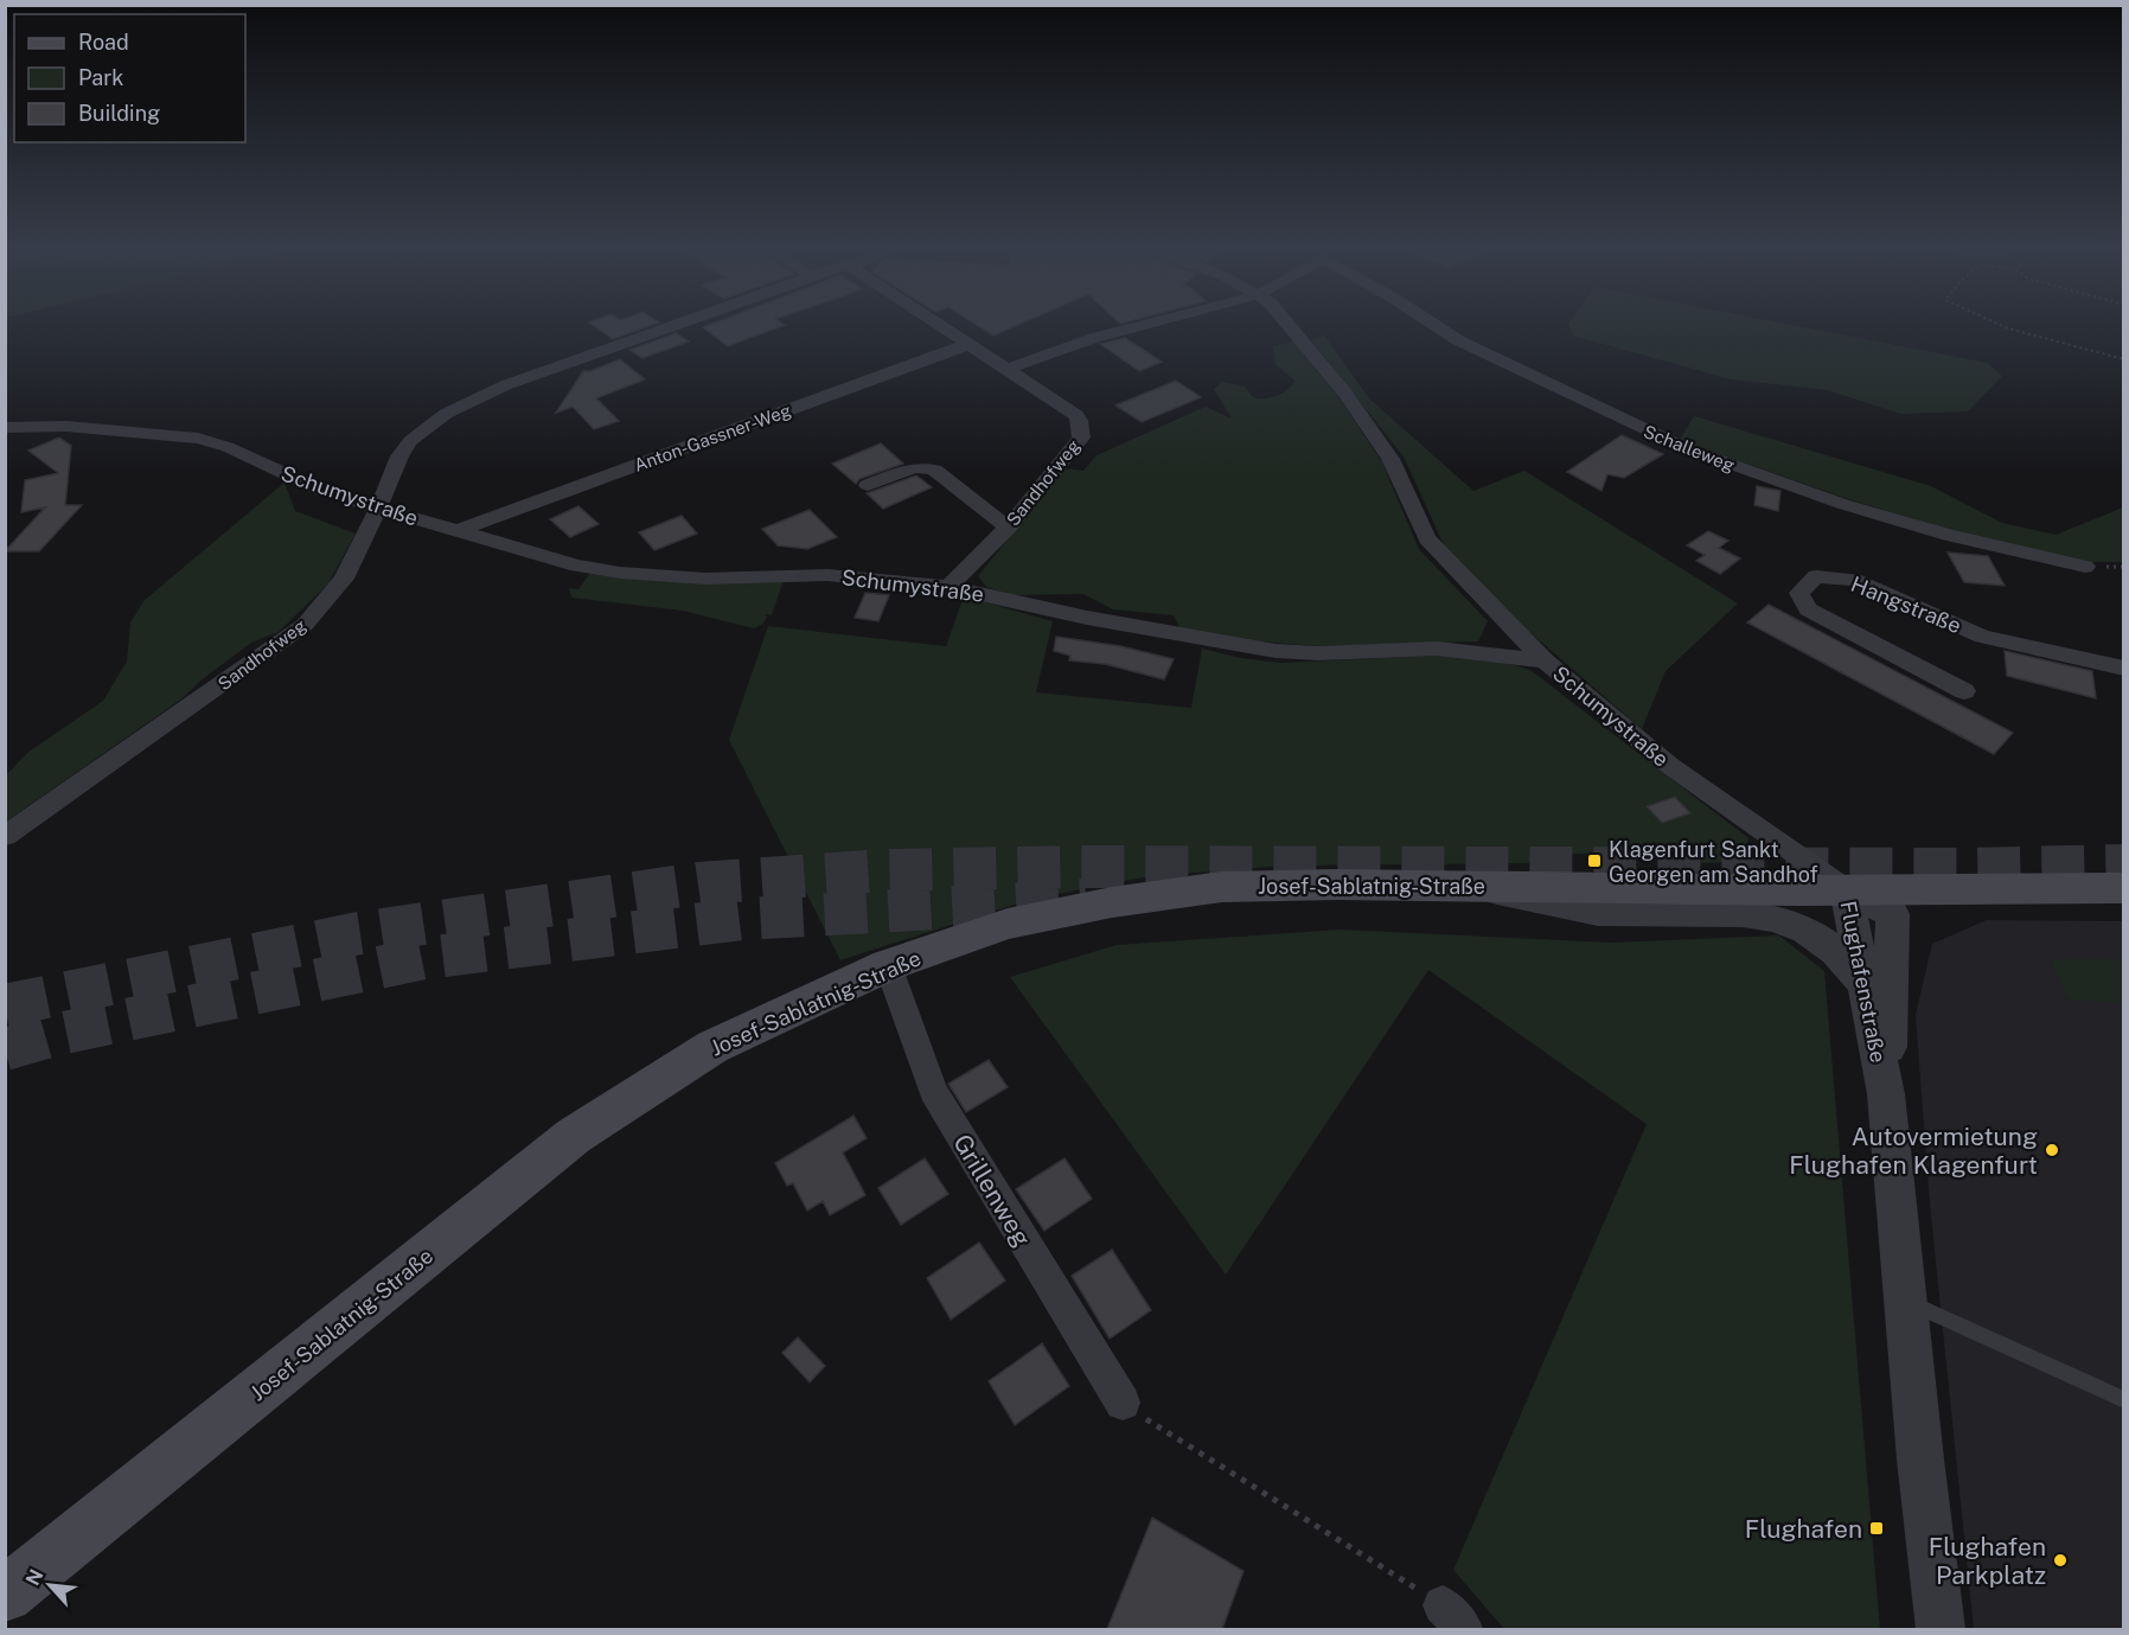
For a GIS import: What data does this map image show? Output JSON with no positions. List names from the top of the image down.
{
  "streets": {
    "main road": ["Josef-Sablatnig-Straße"],
    "street": [
      "Anton-Gassner-Weg",
      "Schalleweg",
      "Sandhofweg",
      "Schumystraße",
      "Hangstraße",
      "Flughafenstraße",
      "Grillenweg"
    ]
  },
  "crossings": [
    ["Anton-Gassner-Weg", "Sandhofweg"],
    ["Anton-Gassner-Weg", "Schumystraße"],
    ["Sandhofweg", "Schumystraße"],
    ["Schumystraße", "Josef-Sablatnig-Straße"],
    ["Schumystraße", "Flughafenstraße"],
    ["Josef-Sablatnig-Straße", "Flughafenstraße"],
    ["Josef-Sablatnig-Straße", "Grillenweg"]
  ],
  "places": {
    "transit": ["Klagenfurt Sankt Georgen am Sandhof", "Flughafen"],
    "other": ["Autovermietung Flughafen Klagenfurt", "Flughafen Parkplatz"]
  },
  "legend": ["Road", "Park", "Building"],
  "north": "top left"
}
